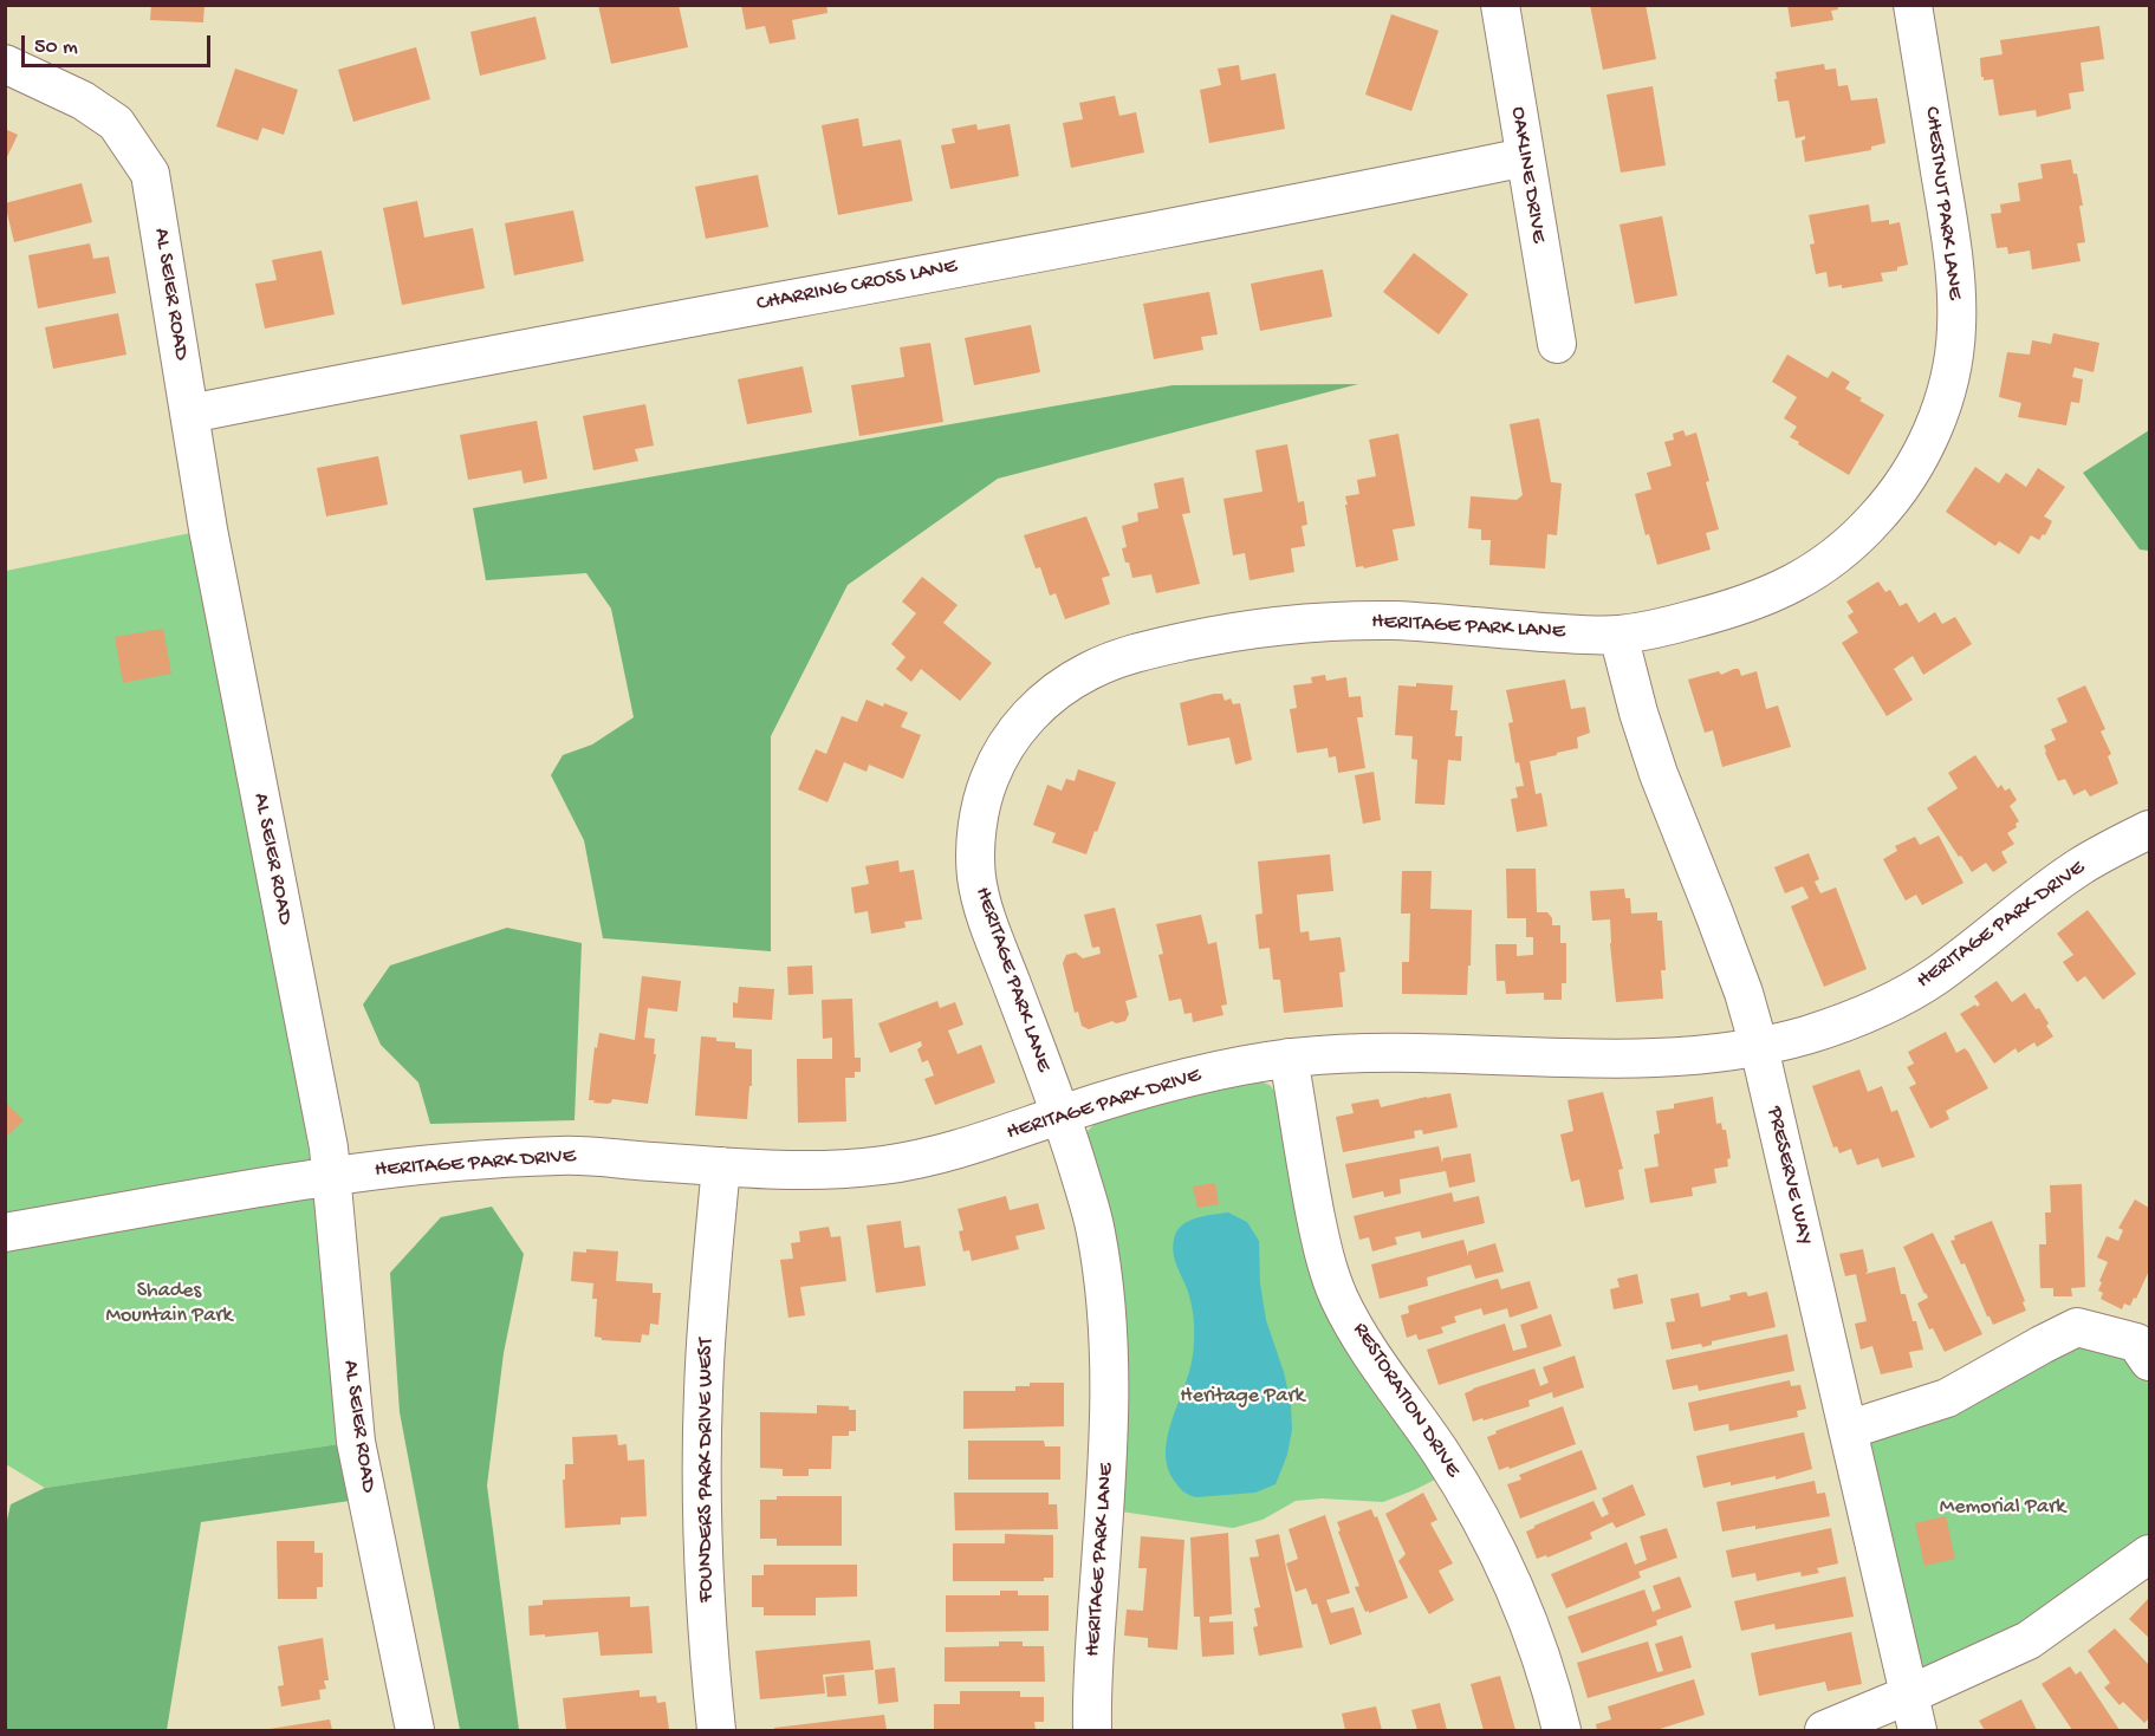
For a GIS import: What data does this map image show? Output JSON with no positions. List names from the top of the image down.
{
  "streets": {
    "street": [
      "OAKLINE DRIVE",
      "CHESTNUT PARK LANE",
      "CHARRING CROSS LANE",
      "AL SEIER ROAD",
      "HERITAGE PARK LANE",
      "HERITAGE PARK DRIVE",
      "PRESERVE WAY",
      "RESTORATION DRIVE",
      "FOUNDERS PARK DRIVE WEST"
    ]
  },
  "crossings": [
    ["OAKLINE DRIVE", "CHARRING CROSS LANE"],
    ["CHESTNUT PARK LANE", "HERITAGE PARK LANE"],
    ["CHESTNUT PARK LANE", "PRESERVE WAY"],
    ["CHARRING CROSS LANE", "AL SEIER ROAD"],
    ["AL SEIER ROAD", "HERITAGE PARK DRIVE"],
    ["HERITAGE PARK LANE", "HERITAGE PARK DRIVE"],
    ["HERITAGE PARK LANE", "PRESERVE WAY"],
    ["HERITAGE PARK DRIVE", "PRESERVE WAY"],
    ["HERITAGE PARK DRIVE", "RESTORATION DRIVE"],
    ["HERITAGE PARK DRIVE", "FOUNDERS PARK DRIVE WEST"]
  ],
  "parks": ["Shades Mountain Park", "Heritage Park", "Memorial Park"],
  "scale_bar": "50 m"
}
